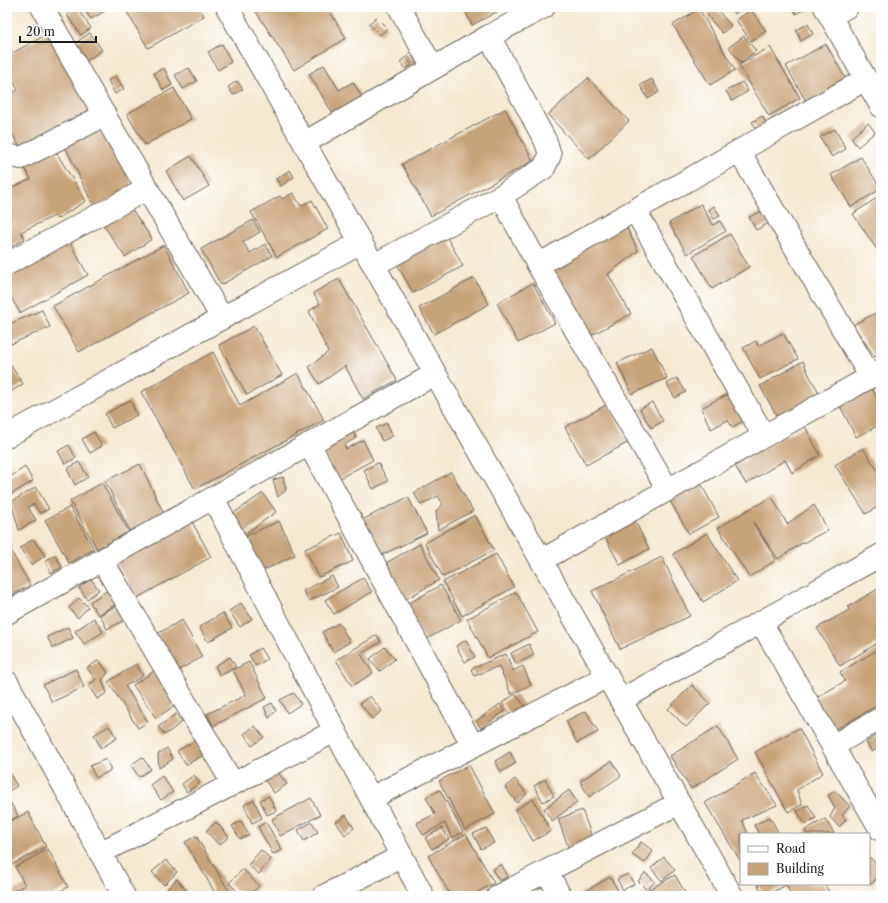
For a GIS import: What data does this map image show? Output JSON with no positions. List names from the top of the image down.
{
  "legend": ["Road", "Building"],
  "scale_bar": "20 m"
}
